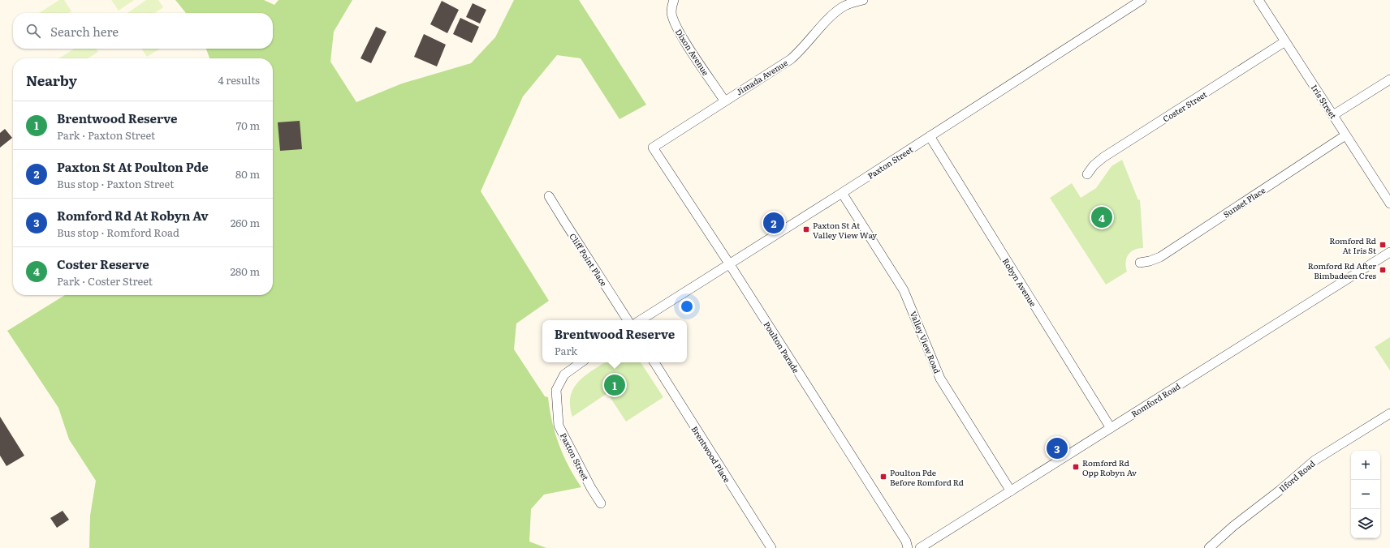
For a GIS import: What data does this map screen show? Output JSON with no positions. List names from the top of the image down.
{
  "streets": {
    "street": [
      "Dixon Avenue",
      "Jimada Avenue",
      "Iris Street",
      "Coster Street",
      "Paxton Street",
      "Sunset Place",
      "Cliff Point Place",
      "Robyn Avenue",
      "Valley View Road",
      "Poulton Parade",
      "Romford Road",
      "Brentwood Place",
      "Ilford Road"
    ]
  },
  "crossings": [
    ["Dixon Avenue", "Jimada Avenue"],
    ["Jimada Avenue", "Poulton Parade"],
    ["Iris Street", "Coster Street"],
    ["Iris Street", "Sunset Place"],
    ["Paxton Street", "Robyn Avenue"],
    ["Paxton Street", "Valley View Road"],
    ["Paxton Street", "Poulton Parade"],
    ["Robyn Avenue", "Romford Road"],
    ["Valley View Road", "Romford Road"]
  ],
  "places": {
    "transit": [
      "Paxton St At Valley View Way",
      "Romford Rd At Iris St",
      "Romford Rd After Bimbadeen Cres",
      "Romford Rd Opp Robyn Av",
      "Poulton Pde Before Romford Rd"
    ]
  },
  "page": {
    "search": "Search here",
    "heading": ["Nearby", "4 results"],
    "list": [
      {
        "mark": "1",
        "name": "Brentwood Reserve",
        "note": "Park · Paxton Street",
        "value": "70 m"
      },
      {
        "mark": "2",
        "name": "Paxton St At Poulton Pde",
        "note": "Bus stop · Paxton Street",
        "value": "80 m"
      },
      {
        "mark": "3",
        "name": "Romford Rd At Robyn Av",
        "note": "Bus stop · Romford Road",
        "value": "260 m"
      },
      {
        "mark": "4",
        "name": "Coster Reserve",
        "note": "Park · Coster Street",
        "value": "280 m"
      }
    ],
    "pins": [
      "4",
      "2",
      "1",
      "3"
    ],
    "popup": ["Brentwood Reserve", "Park"],
    "map_buttons": ["+", "−"]
  }
}
